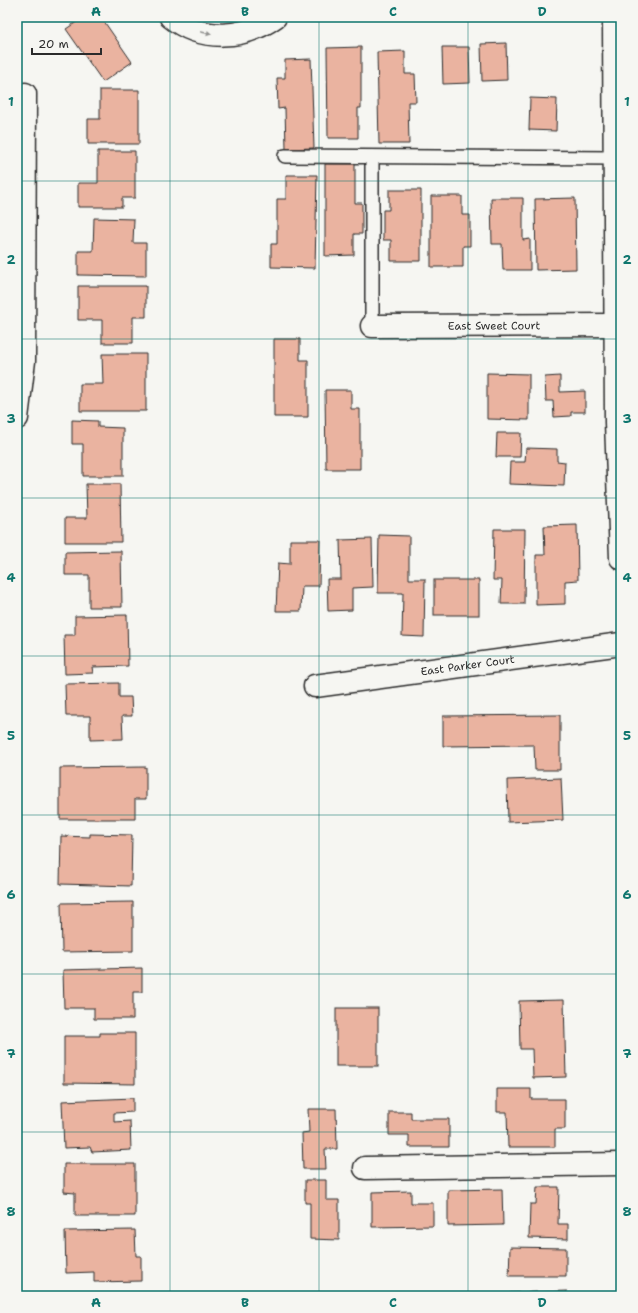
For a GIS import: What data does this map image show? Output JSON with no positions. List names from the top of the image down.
{
  "streets": {
    "street": ["East Sweet Court", "East Parker Court"]
  },
  "scale_bar": "20 m",
  "grid": {
    "columns": [
      "A",
      "B",
      "C",
      "D"
    ],
    "rows": [
      "1",
      "2",
      "3",
      "4",
      "5",
      "6",
      "7",
      "8"
    ]
  }
}
